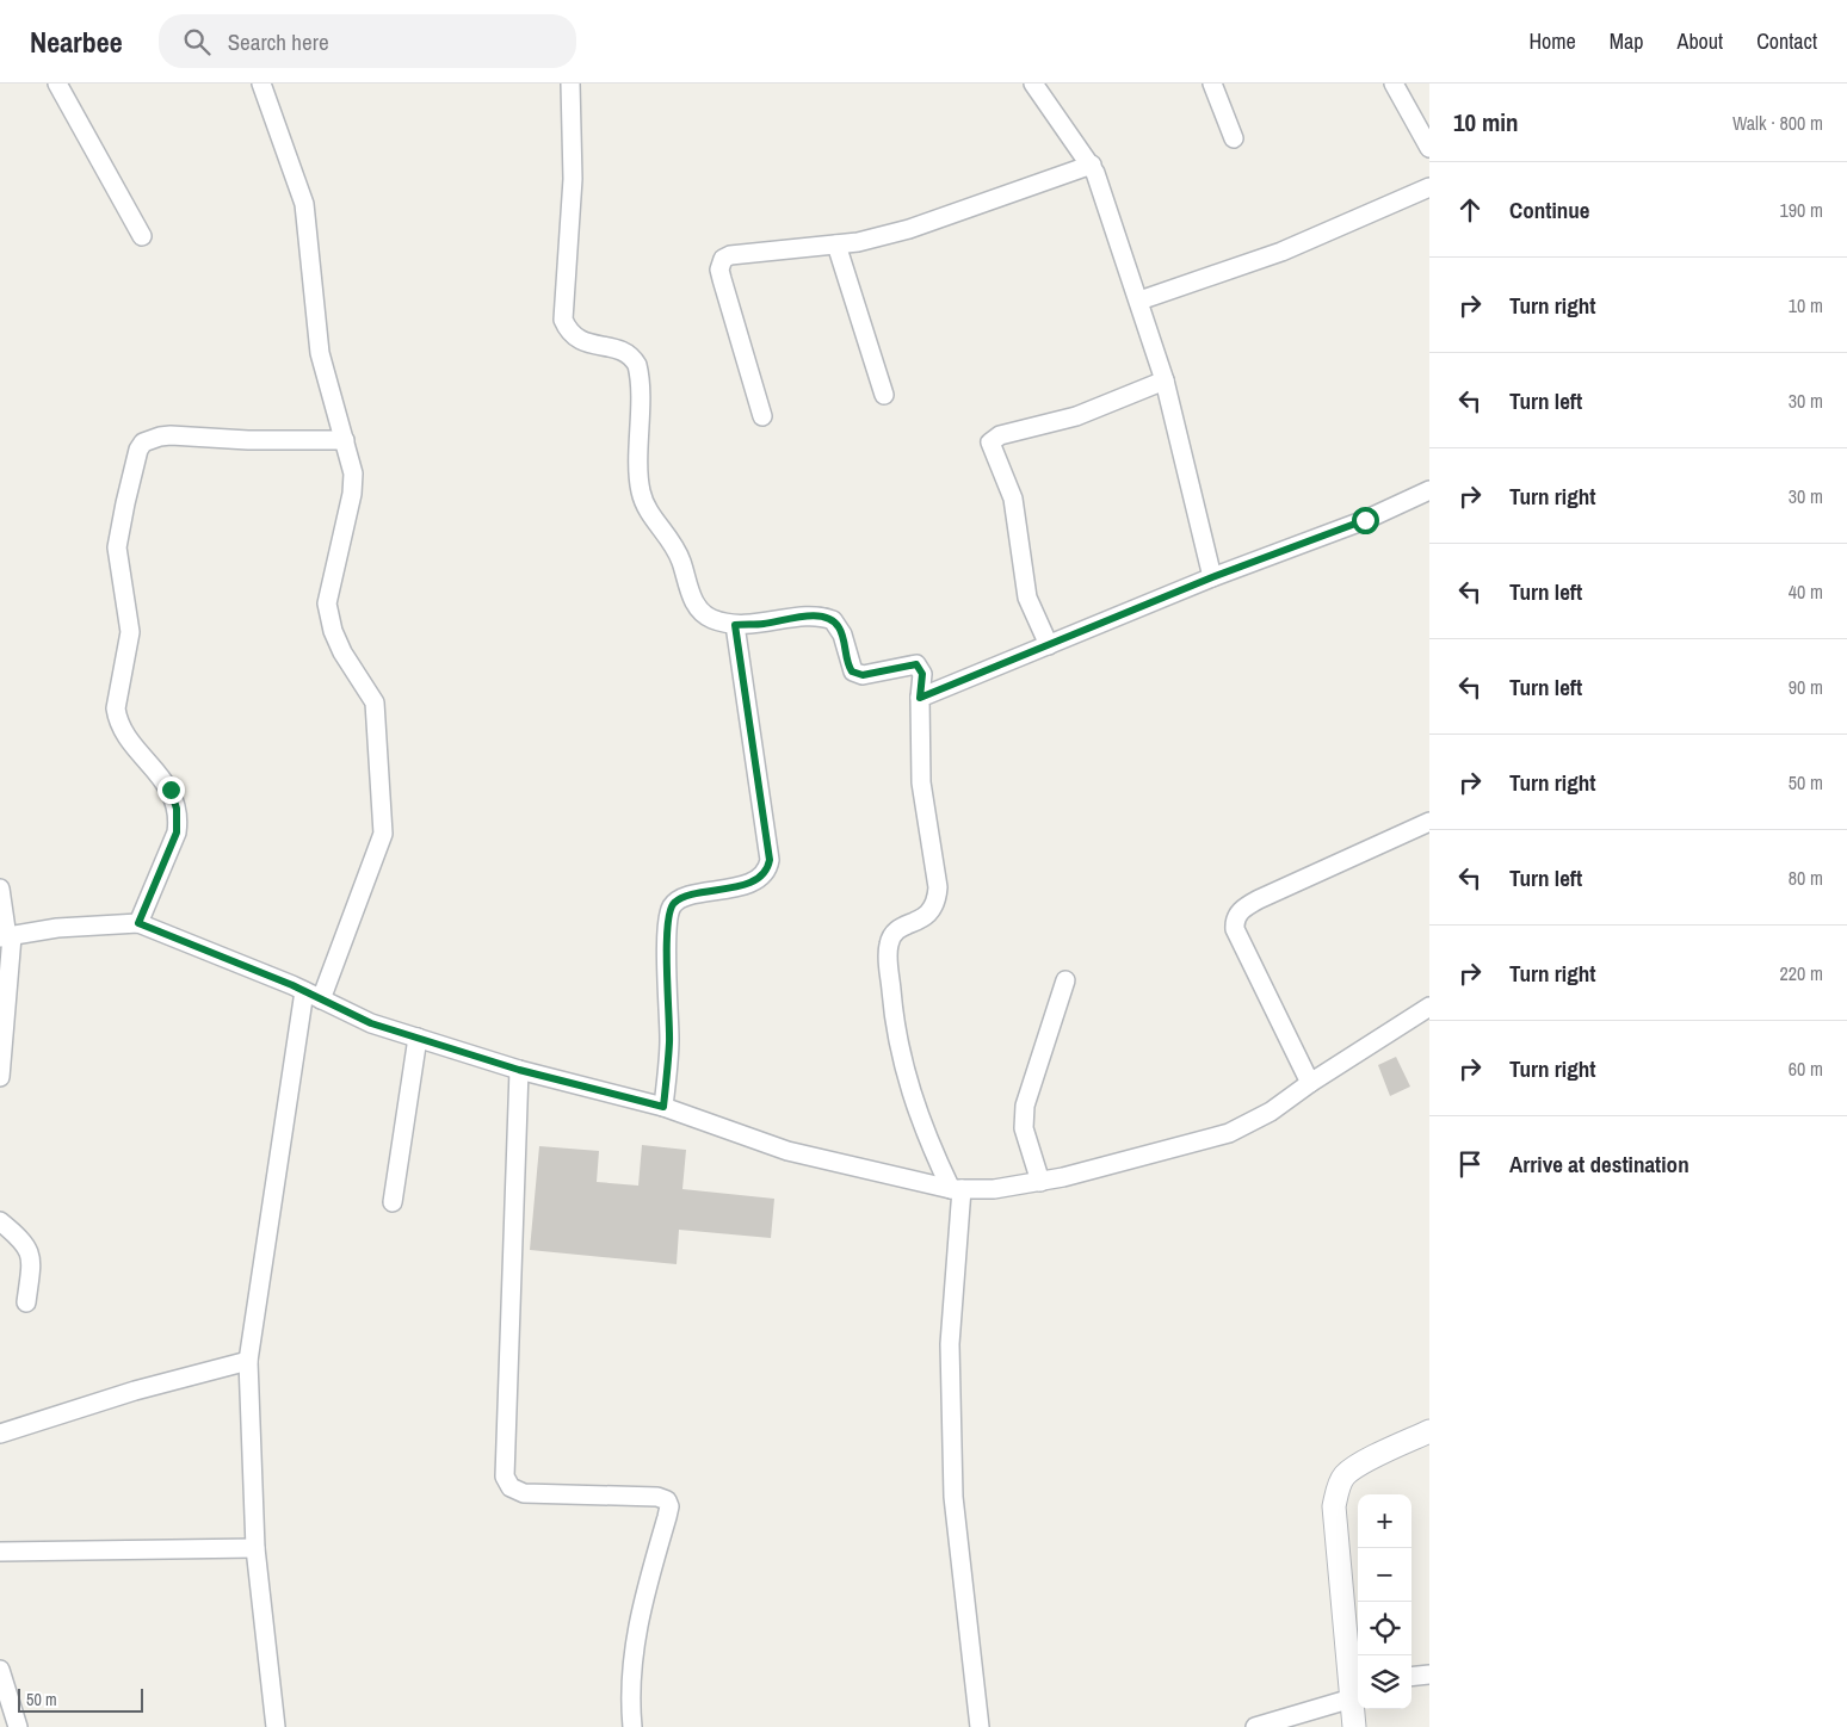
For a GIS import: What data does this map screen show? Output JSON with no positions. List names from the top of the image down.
{
  "scale_bar": "50 m",
  "page": {
    "header": "Nearbee",
    "search": "Search here",
    "nav": [
      "Home",
      "Map",
      "About",
      "Contact"
    ],
    "heading": ["10 min", "Walk · 800 m"],
    "list": [
      ["Continue", "190 m"],
      ["Turn right", "10 m"],
      ["Turn left", "30 m"],
      ["Turn right", "30 m"],
      ["Turn left", "40 m"],
      ["Turn left", "90 m"],
      ["Turn right", "50 m"],
      ["Turn left", "80 m"],
      ["Turn right", "220 m"],
      ["Turn right", "60 m"],
      "Arrive at destination"
    ],
    "map_buttons": ["+", "−"],
    "scale": "50 m"
  }
}
